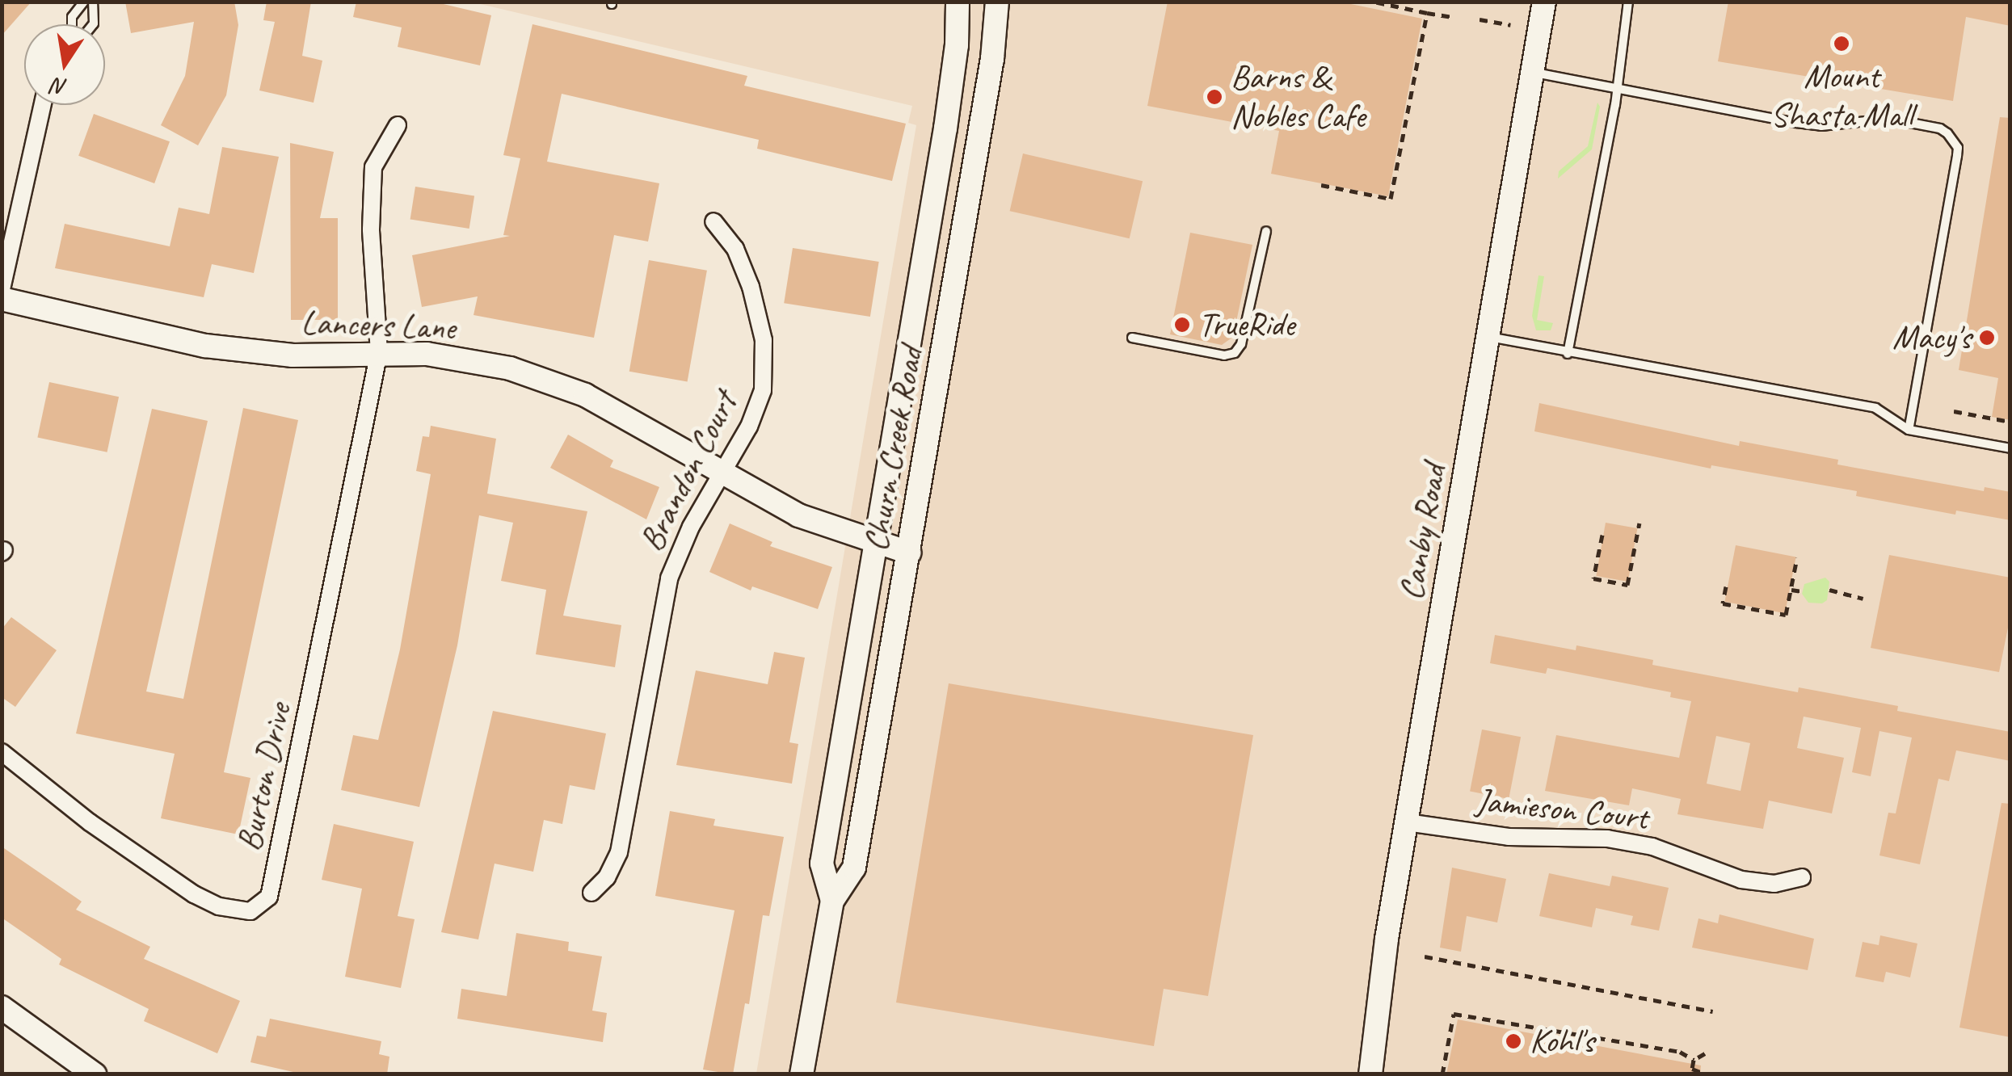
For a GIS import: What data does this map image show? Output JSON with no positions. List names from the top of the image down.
{
  "streets": {
    "street": [
      "Lancers Lane",
      "Churn Creek Road",
      "Brandon Court",
      "Canby Road",
      "Burton Drive",
      "Jamieson Court"
    ]
  },
  "crossings": [
    ["Lancers Lane", "Churn Creek Road"],
    ["Lancers Lane", "Brandon Court"],
    ["Lancers Lane", "Burton Drive"],
    ["Canby Road", "Jamieson Court"]
  ],
  "places": [
    "Mount Shasta Mall",
    "Barns & Nobles Cafe",
    "TrueRide",
    "Macy's",
    "Kohl's"
  ],
  "north": "bottom"
}
